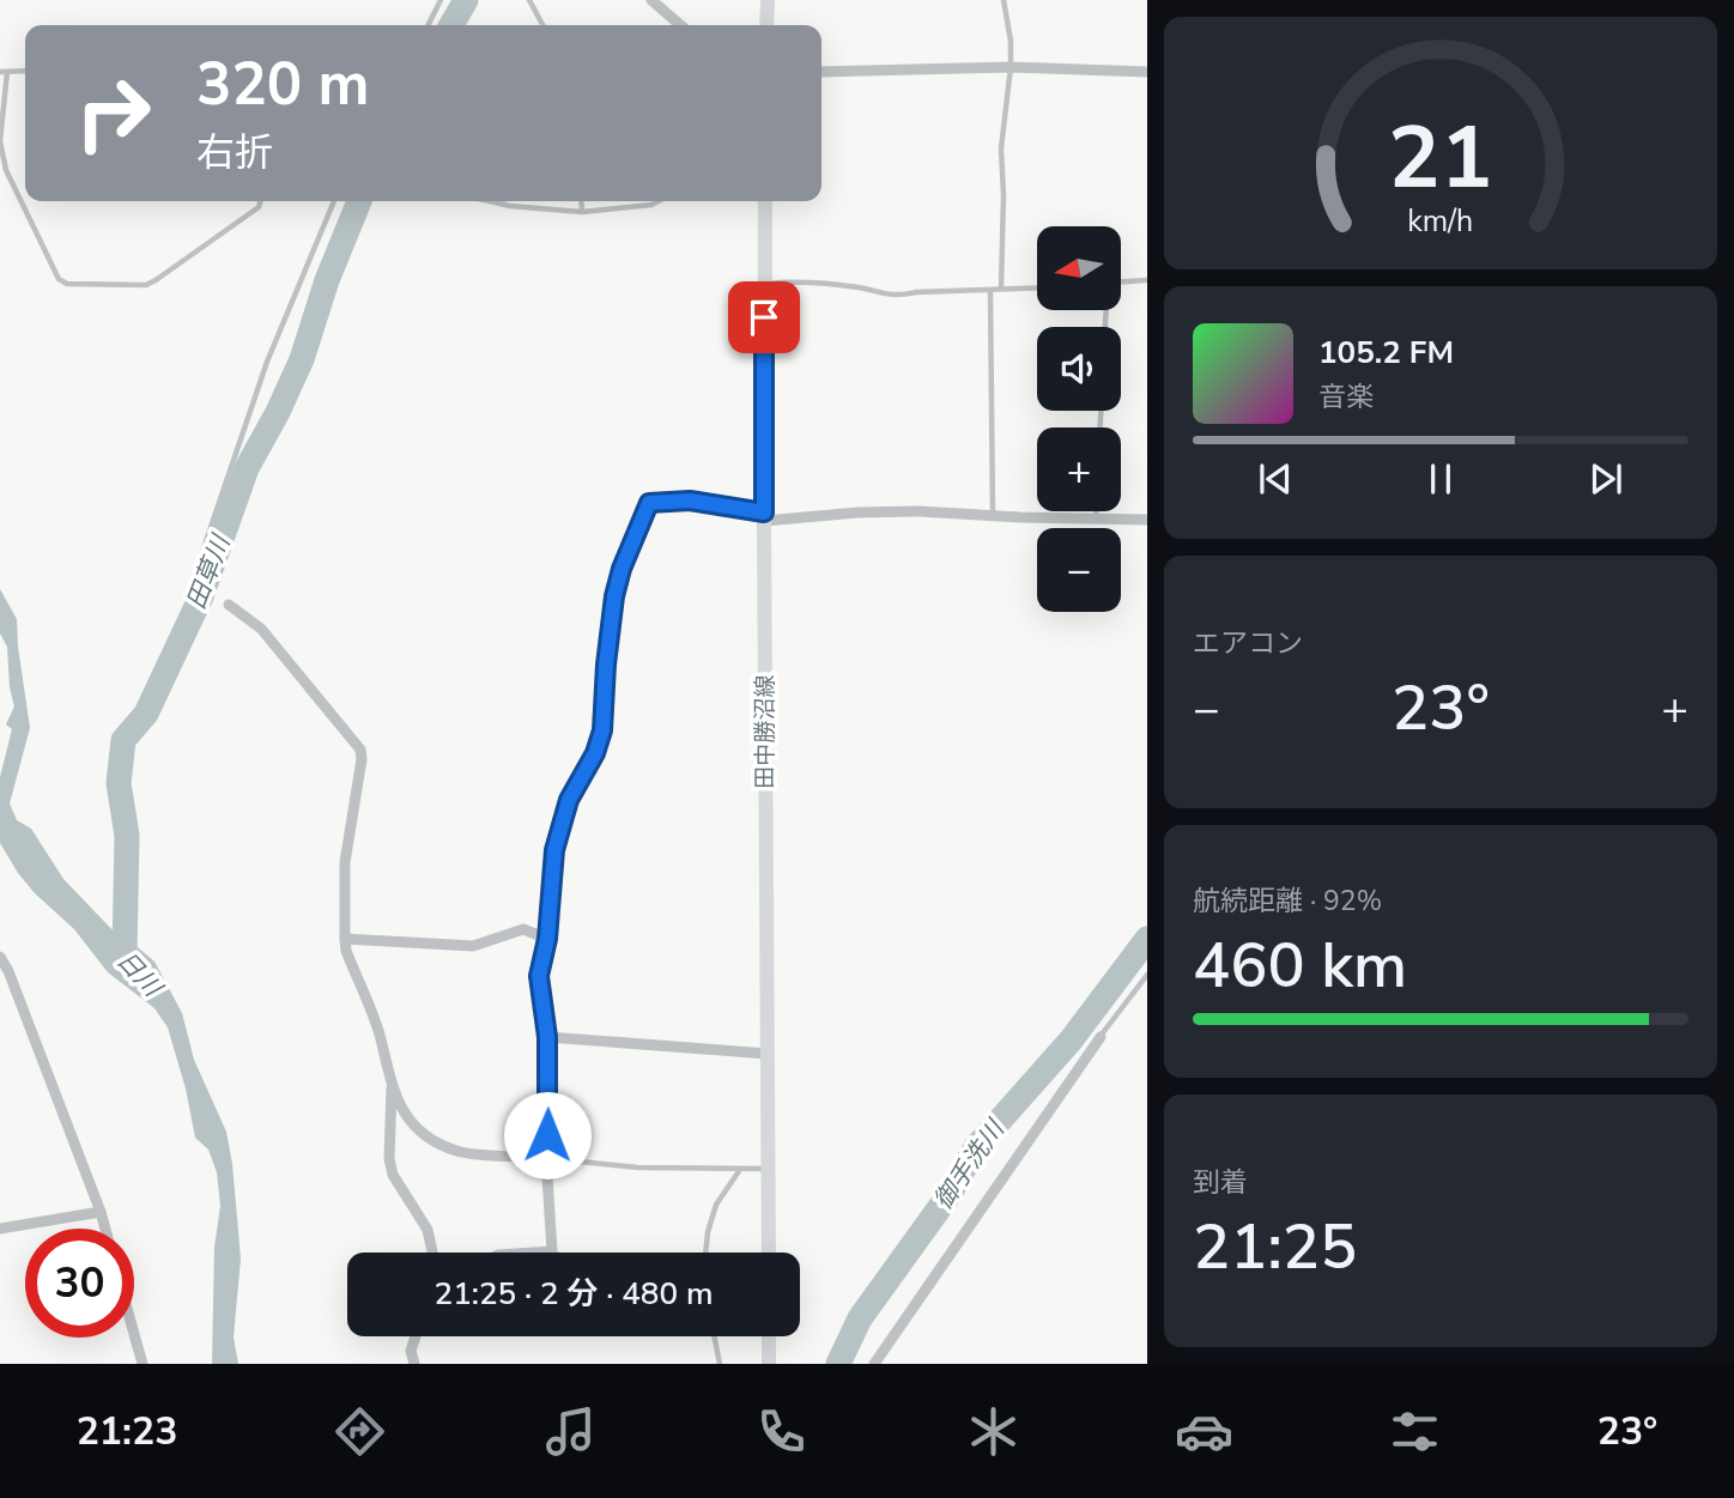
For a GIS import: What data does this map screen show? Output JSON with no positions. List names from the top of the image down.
{
  "streets": {
    "main road": ["田中勝沼線"]
  },
  "water": ["田草川", "日川", "御手洗川"],
  "north": "left",
  "page": {
    "turn": ["320 m", "右折"],
    "map_buttons": ["+", "−"],
    "song": ["105.2 FM", "音楽"],
    "tile": [
      "エアコン",
      ["航続距離 · 92%", "460 km"],
      ["到着", "21:25"]
    ],
    "heat": ["−", "23°", "+"],
    "limit": "30",
    "trip": "21:25 · 2 分 · 480 m",
    "tabs": ["21:23", "23°"],
    "gauge": ["21", "km/h"]
  }
}
